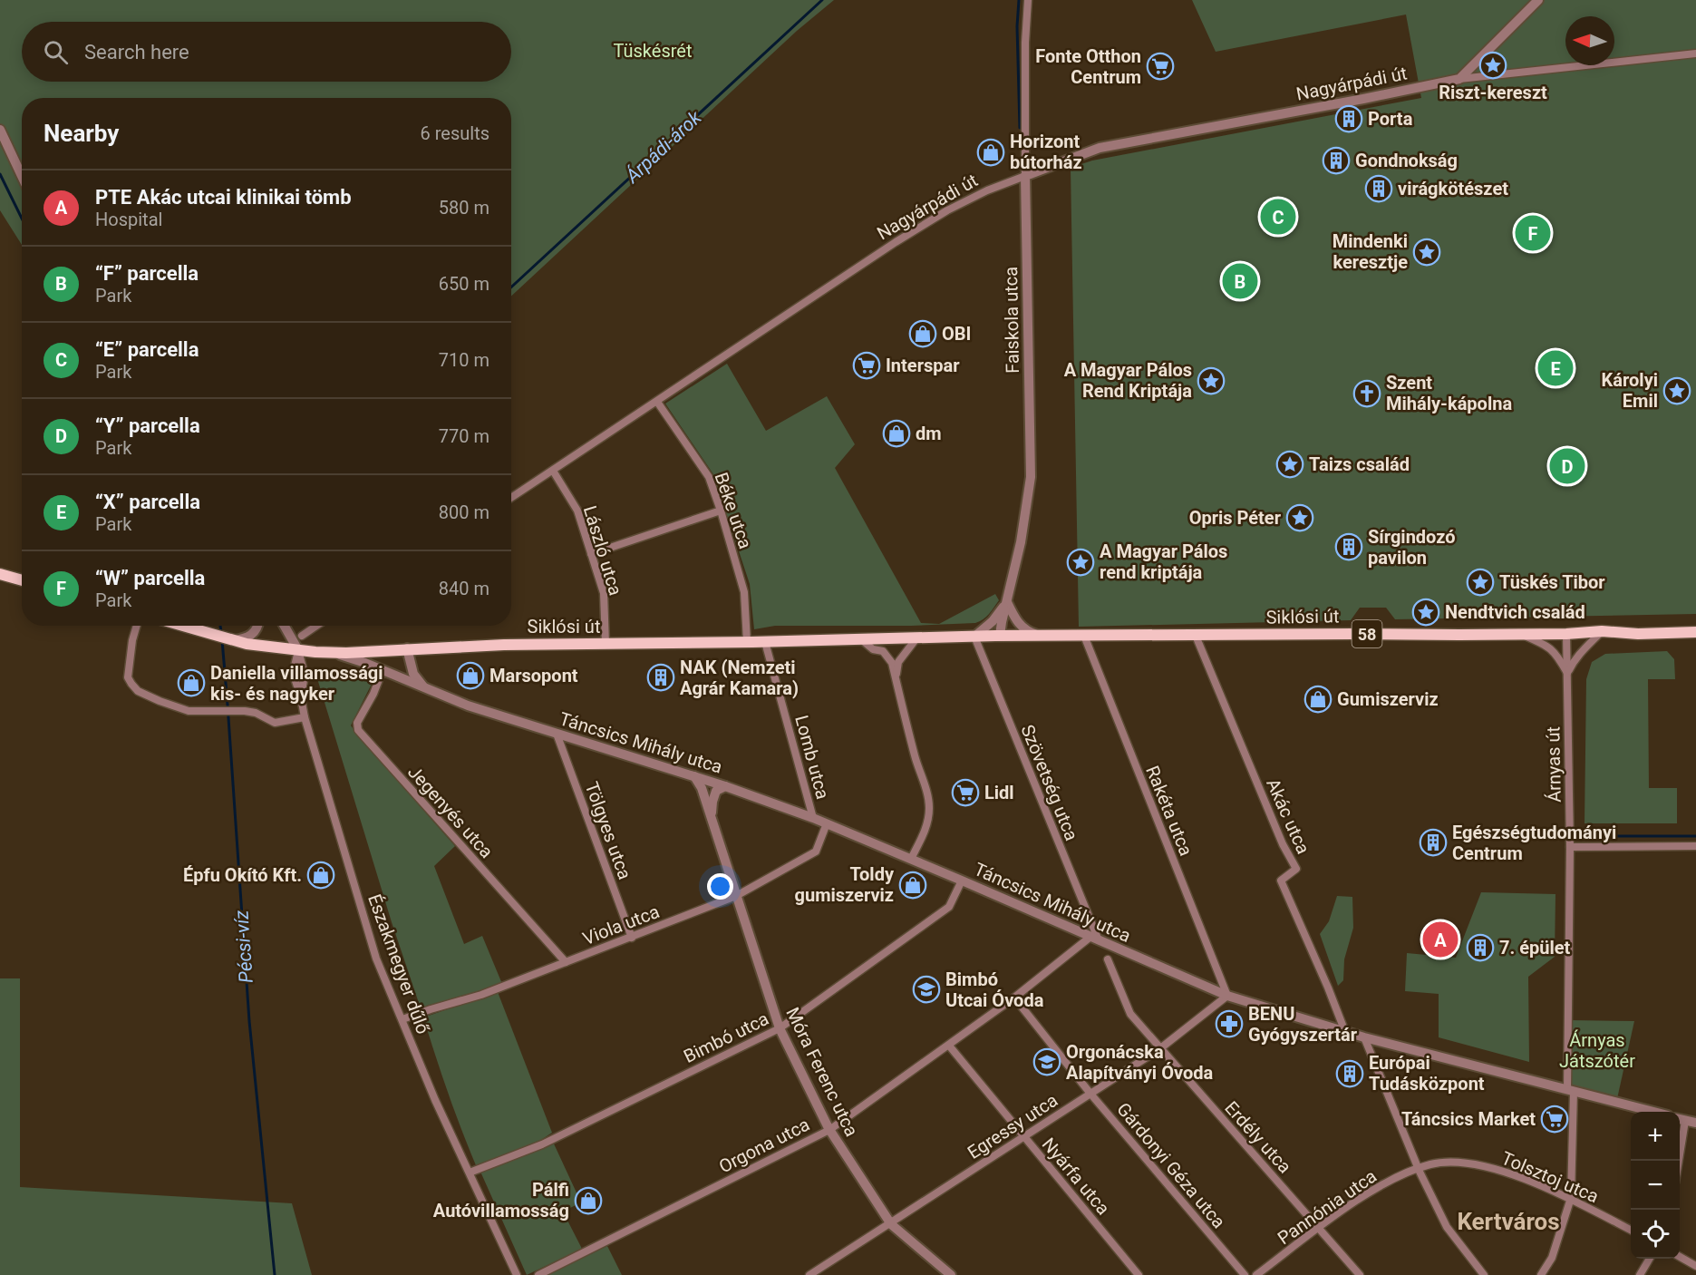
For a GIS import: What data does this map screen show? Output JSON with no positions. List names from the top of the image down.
{
  "streets": {
    "main road": ["Siklósi út", "58"],
    "street": [
      "Nagyárpádi út",
      "Faiskola utca",
      "Béke utca",
      "László utca",
      "Táncsics Mihály utca",
      "Lomb utca",
      "Árnyas út",
      "Szövetség utca",
      "Rakéta utca",
      "Jegenyés utca",
      "Akác utca",
      "Tölgyes utca",
      "Viola utca",
      "Északmegyer dűlő",
      "Bimbó utca",
      "Móra Ferenc utca",
      "Egressy utca",
      "Erdély utca",
      "Orgona utca",
      "Gárdonyi Géza utca",
      "Nyárfa utca",
      "Tolsztoj utca",
      "Pannónia utca"
    ]
  },
  "crossings": [
    ["Nagyárpádi út", "Faiskola utca"],
    ["Nagyárpádi út", "Béke utca"],
    ["Nagyárpádi út", "László utca"],
    ["Faiskola utca", "58"],
    ["Béke utca", "Siklósi út"],
    ["László utca", "Siklósi út"],
    ["Siklósi út", "58"],
    ["Siklósi út", "Táncsics Mihály utca"],
    ["Siklósi út", "Lomb utca"],
    ["Siklósi út", "Árnyas út"],
    ["Siklósi út", "Szövetség utca"],
    ["Siklósi út", "Rakéta utca"],
    ["Siklósi út", "Akác utca"],
    ["Siklósi út", "Északmegyer dűlő"],
    ["58", "Szövetség utca"],
    ["Táncsics Mihály utca", "Lomb utca"],
    ["Táncsics Mihály utca", "Árnyas út"],
    ["Táncsics Mihály utca", "Szövetség utca"],
    ["Táncsics Mihály utca", "Rakéta utca"],
    ["Táncsics Mihály utca", "Jegenyés utca"],
    ["Táncsics Mihály utca", "Akác utca"],
    ["Táncsics Mihály utca", "Tölgyes utca"],
    ["Táncsics Mihály utca", "Viola utca"],
    ["Táncsics Mihály utca", "Bimbó utca"],
    ["Táncsics Mihály utca", "Móra Ferenc utca"],
    ["Táncsics Mihály utca", "Egressy utca"],
    ["Táncsics Mihály utca", "Orgona utca"],
    ["Árnyas út", "Tolsztoj utca"],
    ["Szövetség utca", "Orgona utca"],
    ["Rakéta utca", "Egressy utca"],
    ["Jegenyés utca", "Viola utca"],
    ["Tölgyes utca", "Viola utca"],
    ["Viola utca", "Északmegyer dűlő"],
    ["Viola utca", "Móra Ferenc utca"],
    ["Északmegyer dűlő", "Bimbó utca"],
    ["Bimbó utca", "Móra Ferenc utca"],
    ["Móra Ferenc utca", "Egressy utca"],
    ["Móra Ferenc utca", "Orgona utca"],
    ["Egressy utca", "Erdély utca"],
    ["Egressy utca", "Gárdonyi Géza utca"],
    ["Egressy utca", "Nyárfa utca"],
    ["Erdély utca", "Pannónia utca"],
    ["Orgona utca", "Gárdonyi Géza utca"],
    ["Orgona utca", "Nyárfa utca"],
    ["Tolsztoj utca", "Pannónia utca"]
  ],
  "districts": ["Kertváros"],
  "water": ["Árpádi-árok", "Pécsi-víz"],
  "parks": ["Tüskésrét", "Árnyas Játszótér"],
  "places": {
    "place": [
      "Riszt-kereszt",
      "Mindenki keresztje",
      "A Magyar Pálos Rend Kriptája",
      "Károlyi Emil",
      "Taizs család",
      "Opris Péter",
      "A Magyar Pálos rend kriptája",
      "Tüskés Tibor",
      "Nendtvich család"
    ],
    "supermarket": [
      "Fonte Otthon Centrum",
      "Interspar",
      "Lidl",
      "Táncsics Market"
    ],
    "building": [
      "Porta",
      "Gondnokság",
      "virágkötészet",
      "Sírgindozó pavilon",
      "NAK (Nemzeti Agrár Kamara)",
      "Egészségtudományi Centrum",
      "7. épület",
      "Európai Tudásközpont"
    ],
    "shop": [
      "Horizont bútorház",
      "OBI",
      "dm",
      "Marsopont",
      "Daniella villamossági kis- és nagyker",
      "Gumiszerviz",
      "Épfu Okító Kft.",
      "Toldy gumiszerviz",
      "Pálfi Autóvillamosság"
    ],
    "church": ["Szent Mihály-kápolna"],
    "school or university": ["Bimbó Utcai Óvoda", "Orgonácska Alapítványi Óvoda"],
    "pharmacy": ["BENU Gyógyszertár"]
  },
  "north": "left",
  "page": {
    "search": "Search here",
    "heading": ["Nearby", "6 results"],
    "list": [
      {
        "mark": "A",
        "name": "PTE Akác utcai klinikai tömb",
        "note": "Hospital",
        "value": "580 m"
      },
      {
        "mark": "B",
        "name": "“F” parcella",
        "note": "Park",
        "value": "650 m"
      },
      {
        "mark": "C",
        "name": "“E” parcella",
        "note": "Park",
        "value": "710 m"
      },
      {
        "mark": "D",
        "name": "“Y” parcella",
        "note": "Park",
        "value": "770 m"
      },
      {
        "mark": "E",
        "name": "“X” parcella",
        "note": "Park",
        "value": "800 m"
      },
      {
        "mark": "F",
        "name": "“W” parcella",
        "note": "Park",
        "value": "840 m"
      }
    ],
    "pins": [
      "C",
      "F",
      "B",
      "E",
      "D",
      "A"
    ],
    "map_buttons": ["+", "−"]
  }
}
